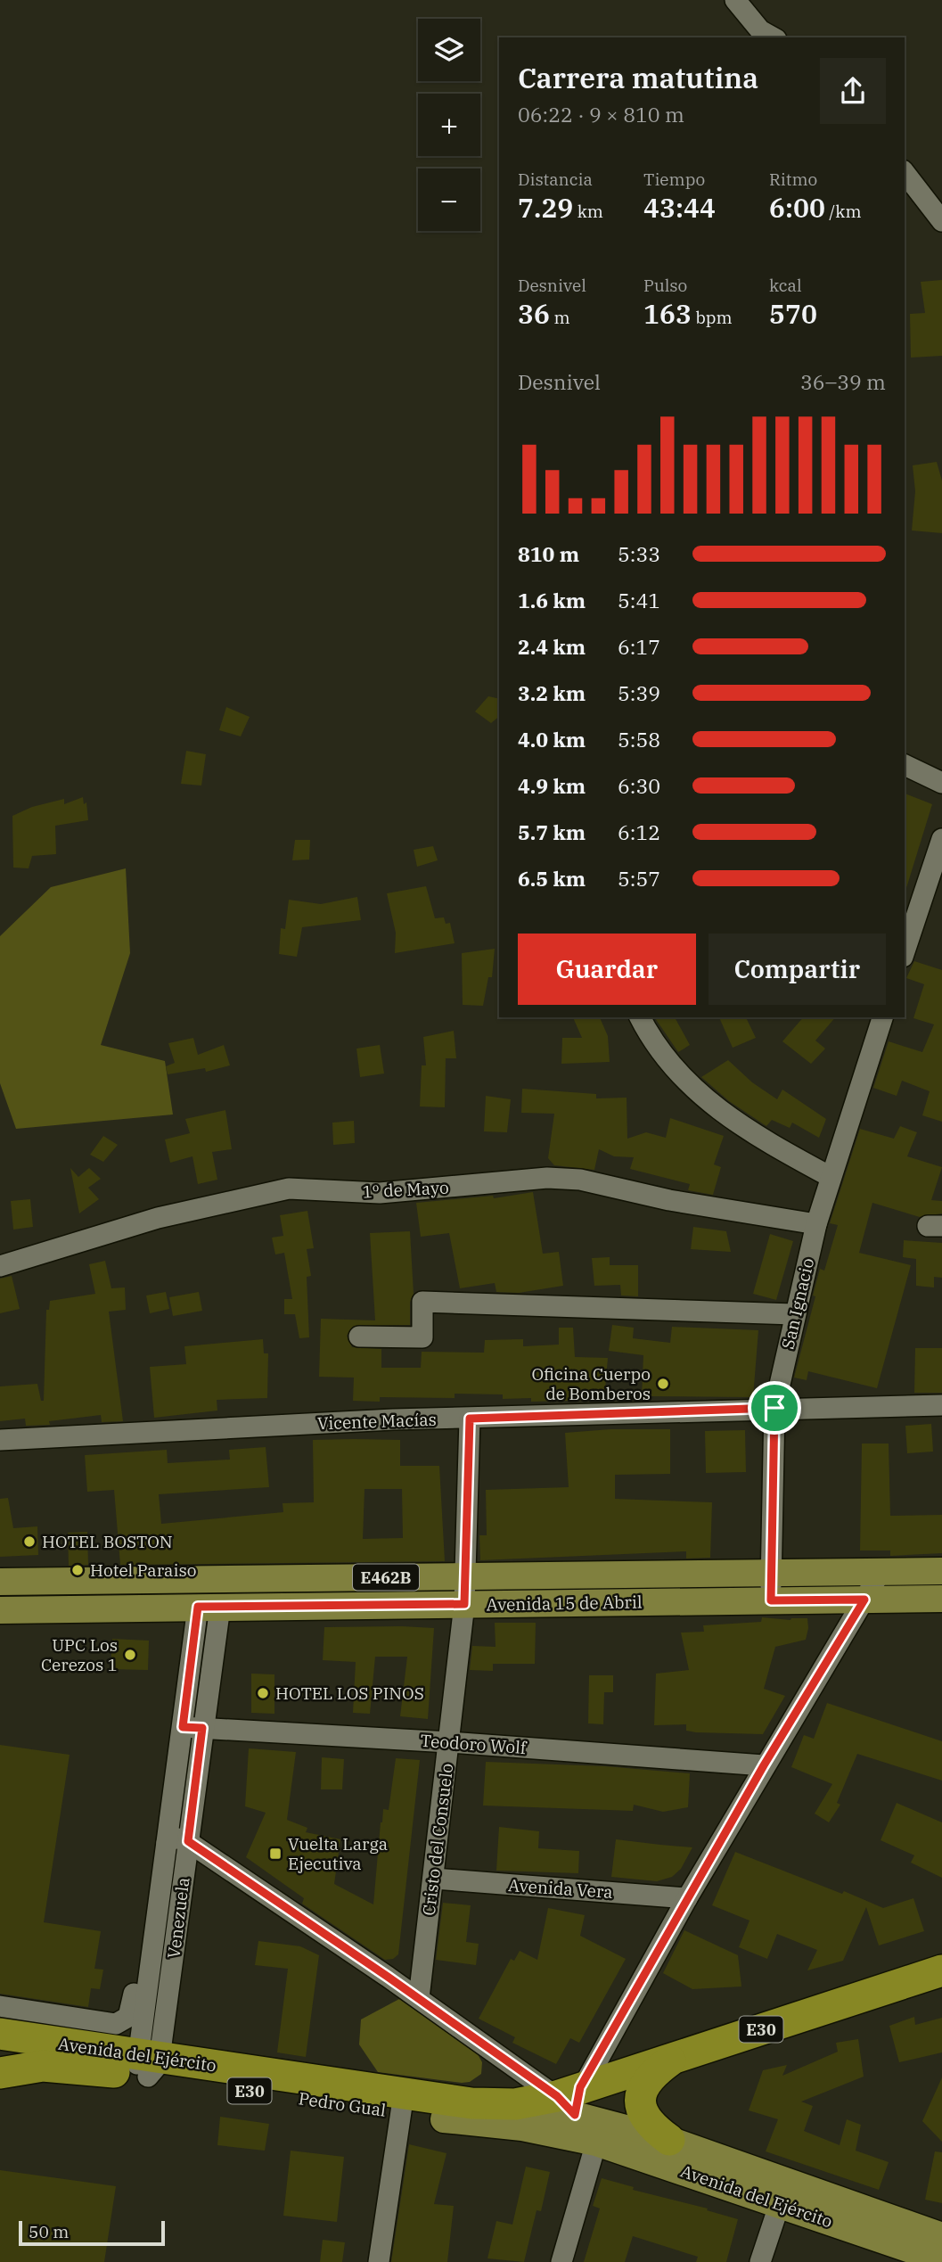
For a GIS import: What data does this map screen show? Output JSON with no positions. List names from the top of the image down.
{
  "streets": {
    "highway": ["E30", "Avenida del Ejército", "Pedro Gual"],
    "main road": ["E462B", "Avenida 15 de Abril"],
    "street": [
      "1º de Mayo",
      "San Ignacio",
      "Vicente Macías",
      "Teodoro Wolf",
      "Cristo del Consuelo",
      "Avenida Vera",
      "Venezuela"
    ]
  },
  "crossings": [
    ["1º de Mayo", "San Ignacio"],
    ["San Ignacio", "Vicente Macías"],
    ["San Ignacio", "Avenida 15 de Abril"],
    ["Vicente Macías", "Cristo del Consuelo"],
    ["Avenida 15 de Abril", "Cristo del Consuelo"],
    ["Avenida 15 de Abril", "Venezuela"],
    ["Teodoro Wolf", "Cristo del Consuelo"],
    ["Teodoro Wolf", "Venezuela"],
    ["Cristo del Consuelo", "Avenida Vera"],
    ["Venezuela", "Avenida del Ejército"],
    ["Venezuela", "Pedro Gual"],
    ["E30", "Avenida del Ejército"],
    ["Avenida del Ejército", "Pedro Gual"]
  ],
  "places": {
    "other": [
      "Oficina Cuerpo de Bomberos",
      "HOTEL BOSTON",
      "Hotel Paraiso",
      "UPC Los Cerezos 1",
      "HOTEL LOS PINOS"
    ],
    "transit": ["Vuelta Larga Ejecutiva"]
  },
  "scale_bar": "50 m",
  "page": {
    "map_buttons": ["+", "−"],
    "heading": ["Carrera matutina", "06:22 · 9 × 810 m"],
    "stats": [
      ["Distancia", "7.29 km"],
      ["Tiempo", "43:44"],
      ["Ritmo", "6:00 /km"],
      ["Desnivel", "36 m"],
      ["Pulso", "163 bpm"],
      ["kcal", "570"]
    ],
    "chart": ["Desnivel", "36–39 m"],
    "list": [
      {
        "name": "810 m",
        "note": "5:33"
      },
      {
        "name": "1.6 km",
        "note": "5:41"
      },
      {
        "name": "2.4 km",
        "note": "6:17"
      },
      {
        "name": "3.2 km",
        "note": "5:39"
      },
      {
        "name": "4.0 km",
        "note": "5:58"
      },
      {
        "name": "4.9 km",
        "note": "6:30"
      },
      {
        "name": "5.7 km",
        "note": "6:12"
      },
      {
        "name": "6.5 km",
        "note": "5:57"
      }
    ],
    "buttons": ["Guardar", "Compartir"],
    "scale": "50 m"
  }
}
